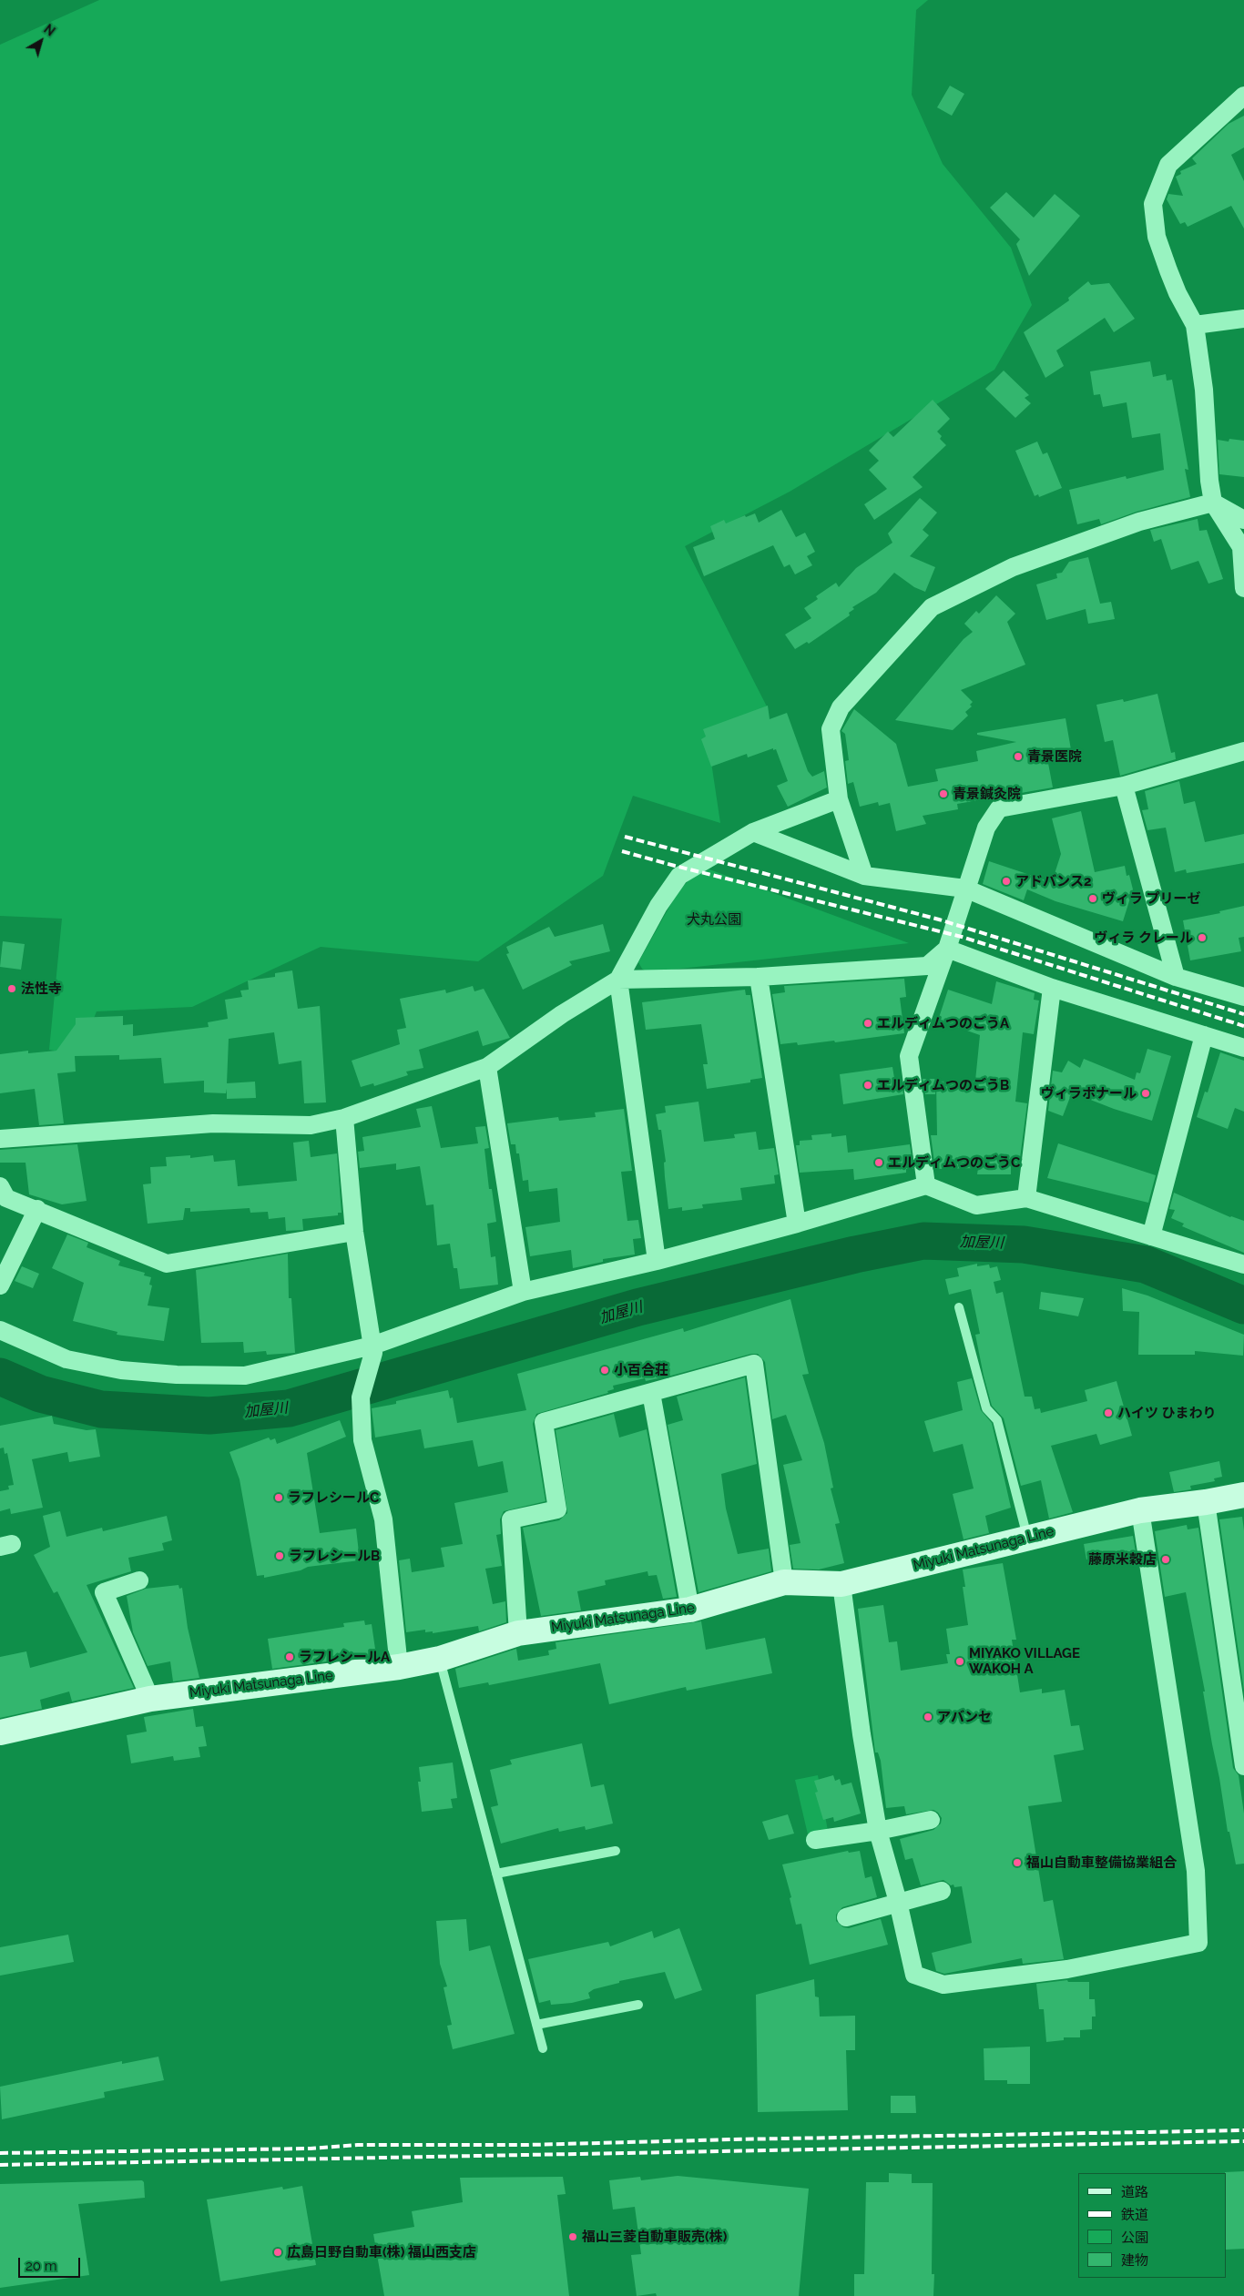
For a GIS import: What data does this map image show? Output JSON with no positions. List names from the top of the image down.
{
  "streets": {
    "main road": ["Miyuki Matsunaga Line"]
  },
  "water": ["加屋川"],
  "parks": ["犬丸公園"],
  "places": [
    "青景医院",
    "青景鍼灸院",
    "アドバンス2",
    "ヴィラ プリーゼ",
    "ヴィラ クレール",
    "法性寺",
    "エルディムつのごうA",
    "エルディムつのごうB",
    "ヴィラボナール",
    "エルディムつのごうC",
    "小百合荘",
    "ハイツ ひまわり",
    "ラフレシールC",
    "ラフレシールB",
    "藤原米穀店",
    "ラフレシールA",
    "MIYAKO VILLAGE WAKOH A",
    "アバンセ",
    "福山自動車整備協業組合",
    "福山三菱自動車販売(株)",
    "広島日野自動車(株) 福山西支店"
  ],
  "legend": [
    "道路",
    "鉄道",
    "公園",
    "建物"
  ],
  "scale_bar": "20 m",
  "north": "top right"
}
